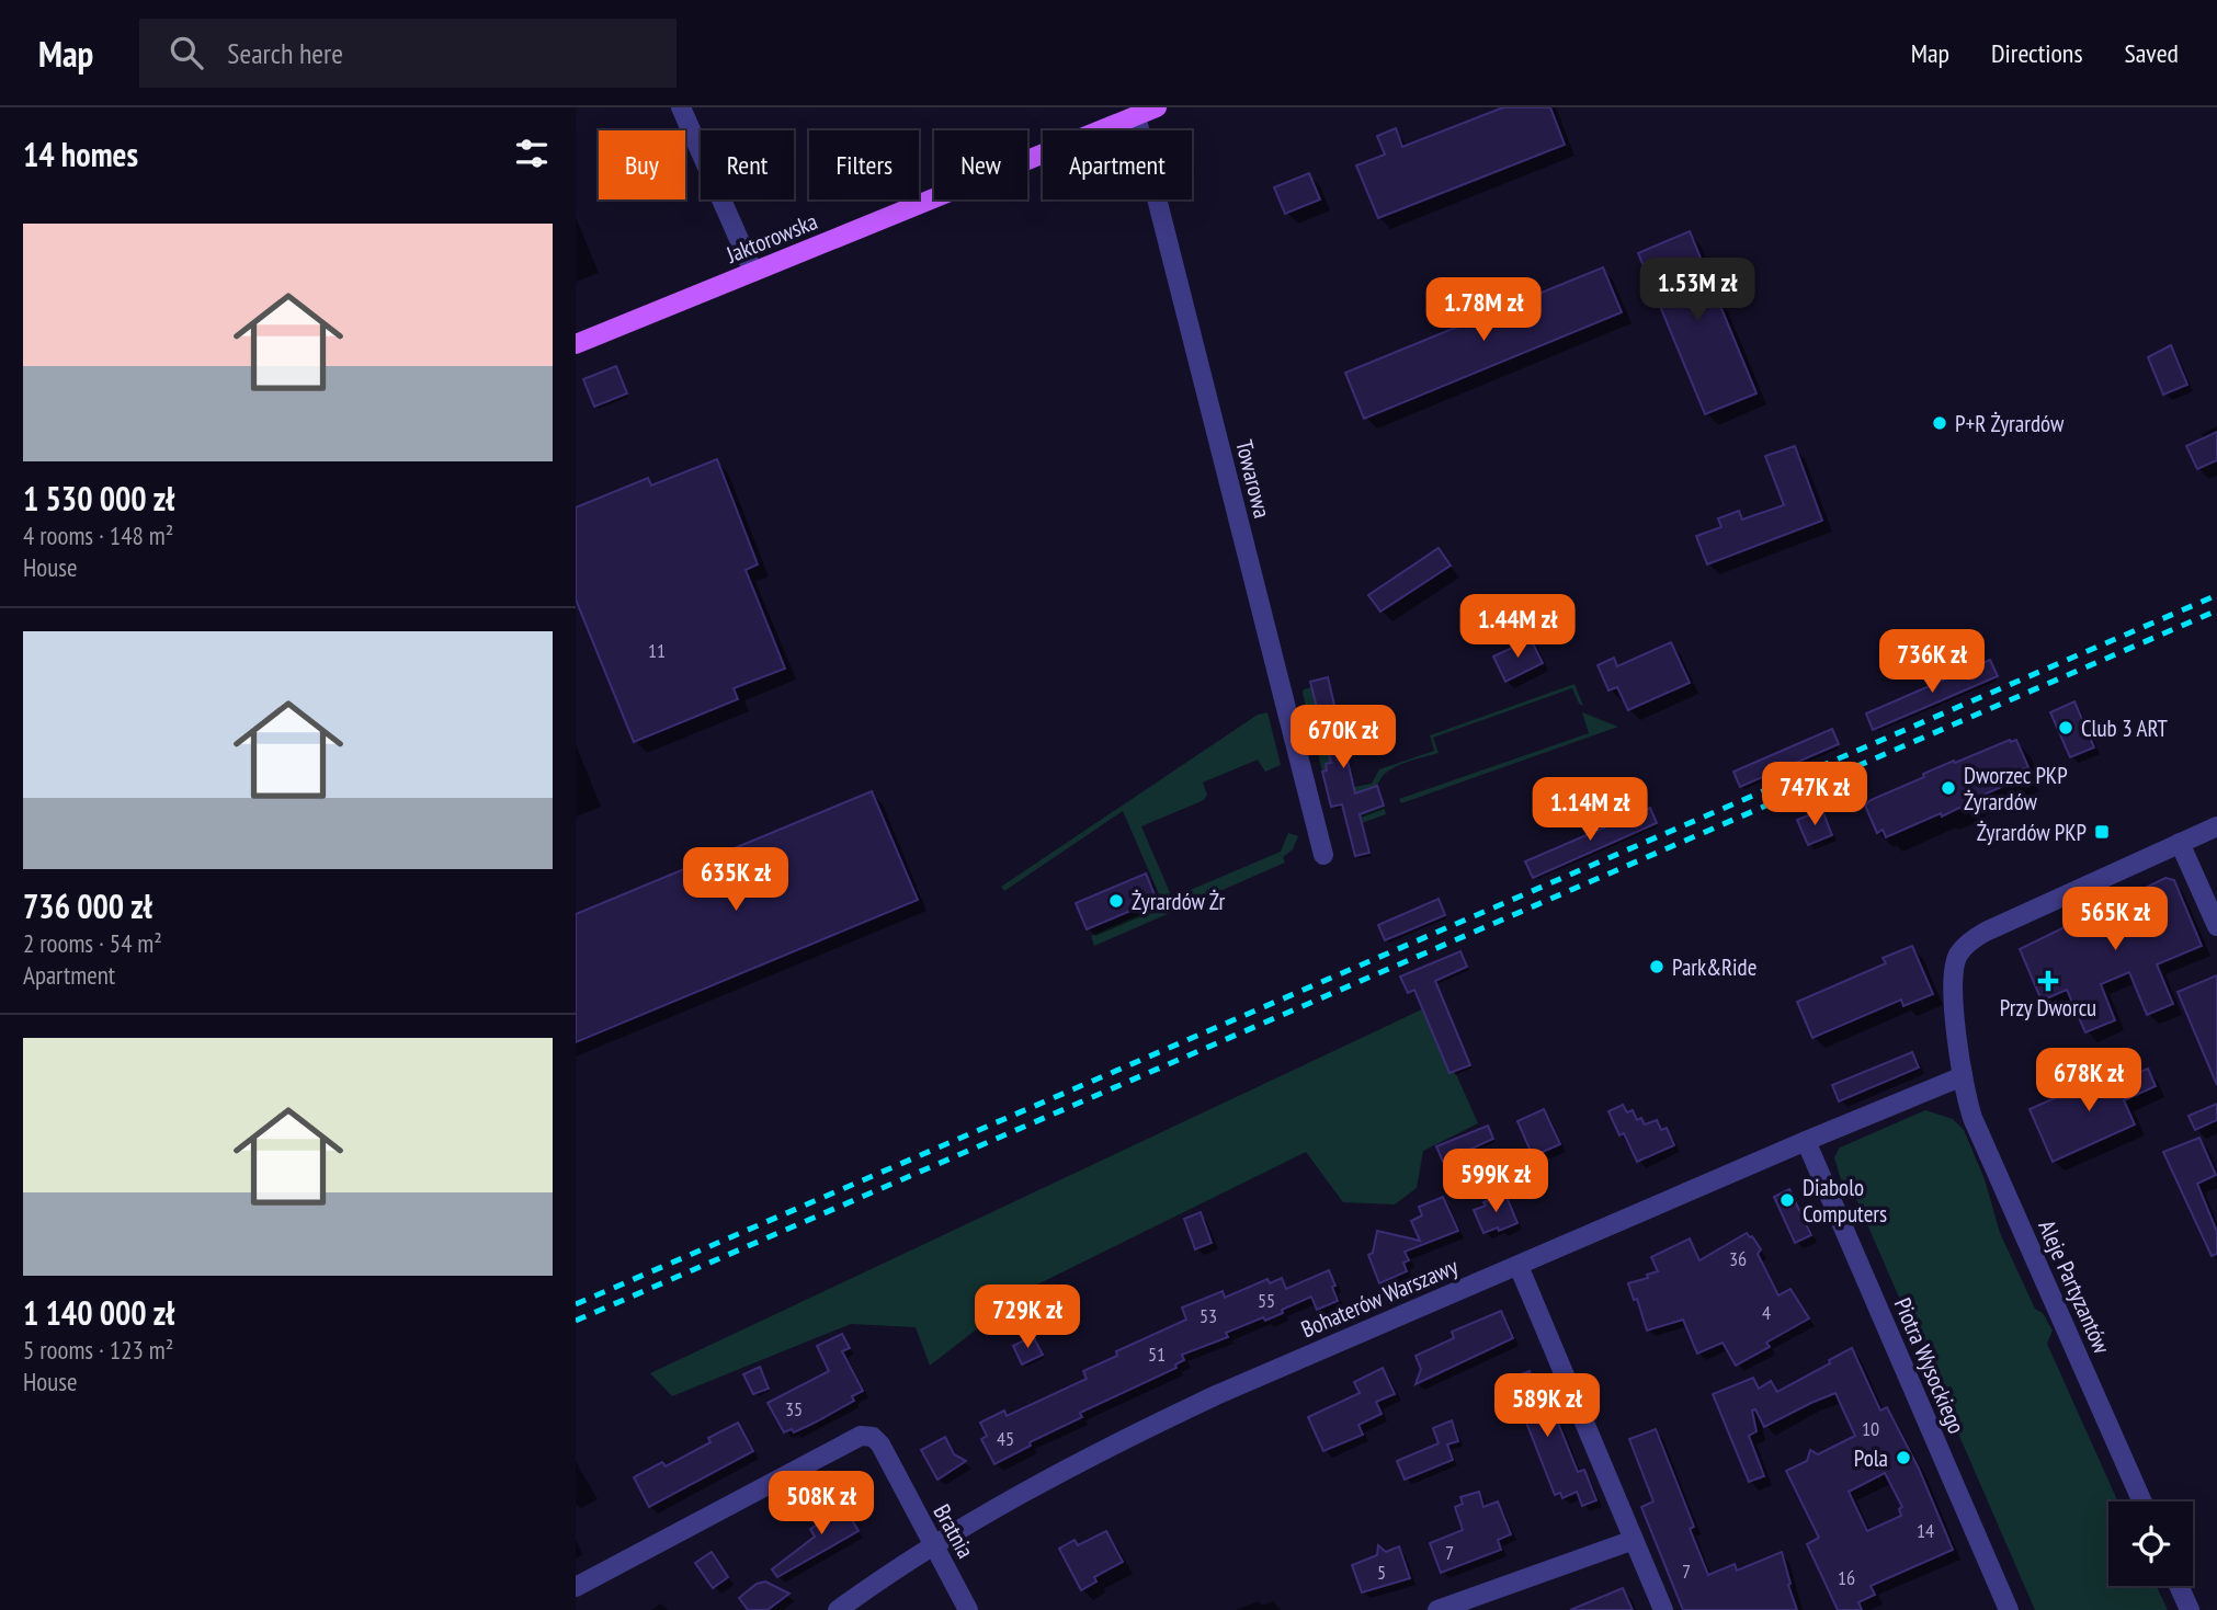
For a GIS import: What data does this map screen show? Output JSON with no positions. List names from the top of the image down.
{
  "streets": {
    "main road": ["Jaktorowska"],
    "street": [
      "Towarowa",
      "Aleje Partyzantów",
      "Bohaterów Warszawy",
      "Piotra Wysockiego",
      "Bratnia"
    ]
  },
  "crossings": [
    ["Jaktorowska", "Towarowa"],
    ["Aleje Partyzantów", "Bohaterów Warszawy"],
    ["Bohaterów Warszawy", "Piotra Wysockiego"],
    ["Bohaterów Warszawy", "Bratnia"]
  ],
  "places": {
    "other": [
      "P+R Żyrardów",
      "Club 3 ART",
      "Dworzec PKP Żyrardów",
      "Żyrardów Żr",
      "Park&Ride",
      "Diabolo Computers",
      "Pola"
    ],
    "transit": ["Żyrardów PKP"],
    "health": ["Przy Dworcu"]
  },
  "house_numbers": [
    "11",
    "36",
    "55",
    "4",
    "53",
    "51",
    "35",
    "10",
    "45",
    "14",
    "7",
    "7",
    "5",
    "16"
  ],
  "page": {
    "header": "Map",
    "search": "Search here",
    "nav": ["Map", "Directions", "Saved"],
    "heading": "14 homes",
    "chip": [
      "Buy",
      "Rent",
      "Filters",
      "New",
      "Apartment"
    ],
    "list": [
      {
        "name": "1 530 000 zł",
        "note": "4 rooms · 148 m² · House"
      },
      {
        "name": "736 000 zł",
        "note": "2 rooms · 54 m² · Apartment"
      },
      {
        "name": "1 140 000 zł",
        "note": "5 rooms · 123 m² · House"
      }
    ],
    "price": [
      "1.53M zł",
      "1.78M zł",
      "1.44M zł",
      "736K zł",
      "670K zł",
      "747K zł",
      "1.14M zł",
      "635K zł",
      "565K zł",
      "678K zł",
      "599K zł",
      "729K zł",
      "589K zł",
      "508K zł"
    ]
  }
}
